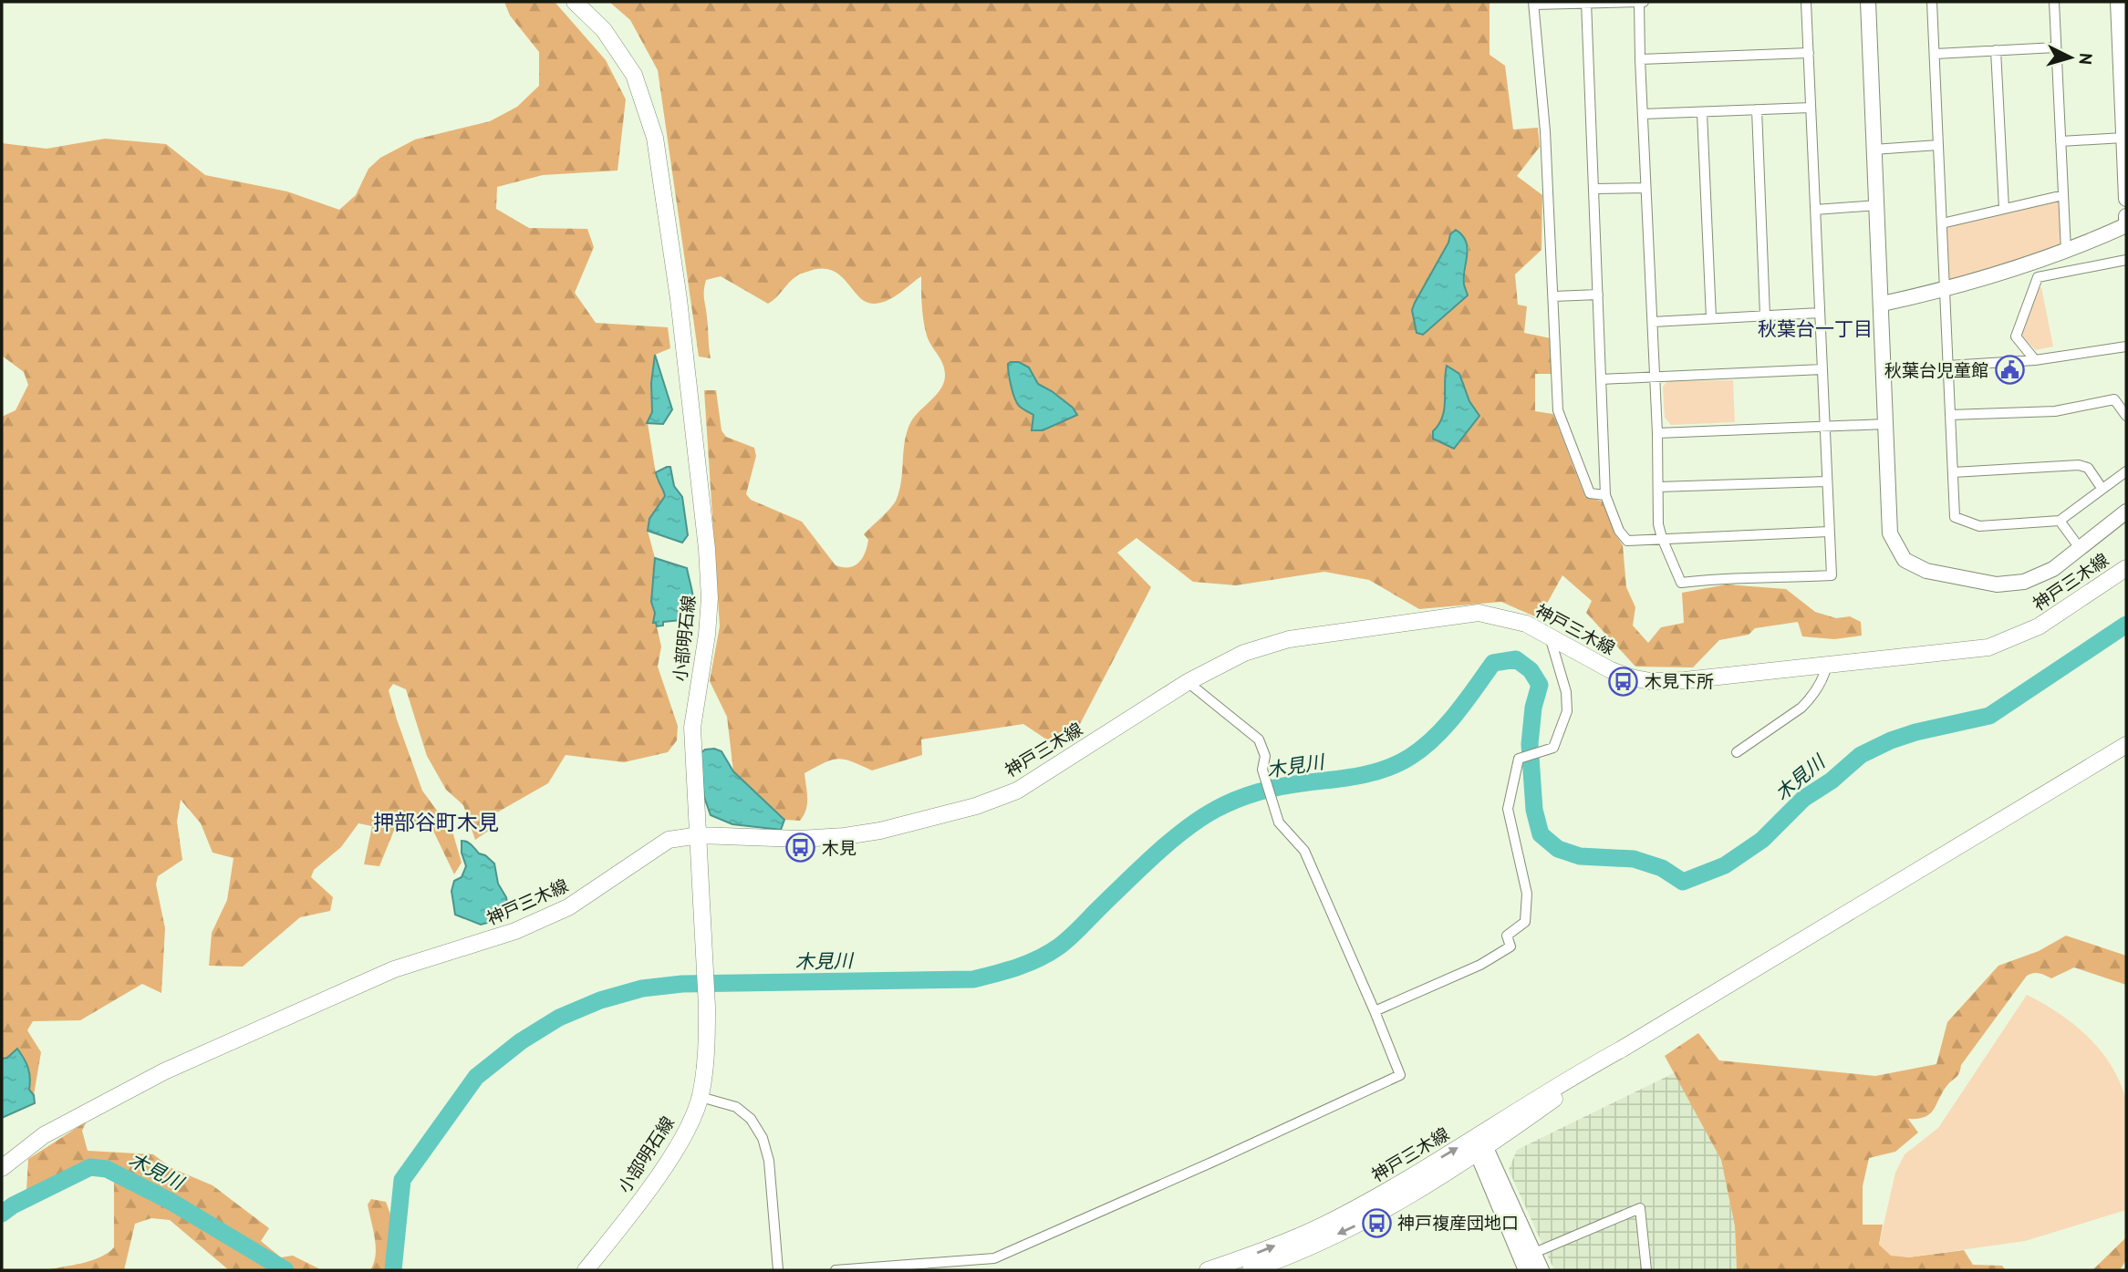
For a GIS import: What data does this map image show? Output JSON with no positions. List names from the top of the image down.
{
  "streets": {
    "main road": ["神戸三木線", "小部明石線"]
  },
  "crossings": [
    ["神戸三木線", "小部明石線"]
  ],
  "districts": ["秋葉台一丁目", "押部谷町木見"],
  "water": ["木見川"],
  "places": {
    "public building": ["秋葉台児童館"],
    "bus stop": ["木見下所", "木見", "神戸複産団地口"]
  },
  "north": "right"
}
